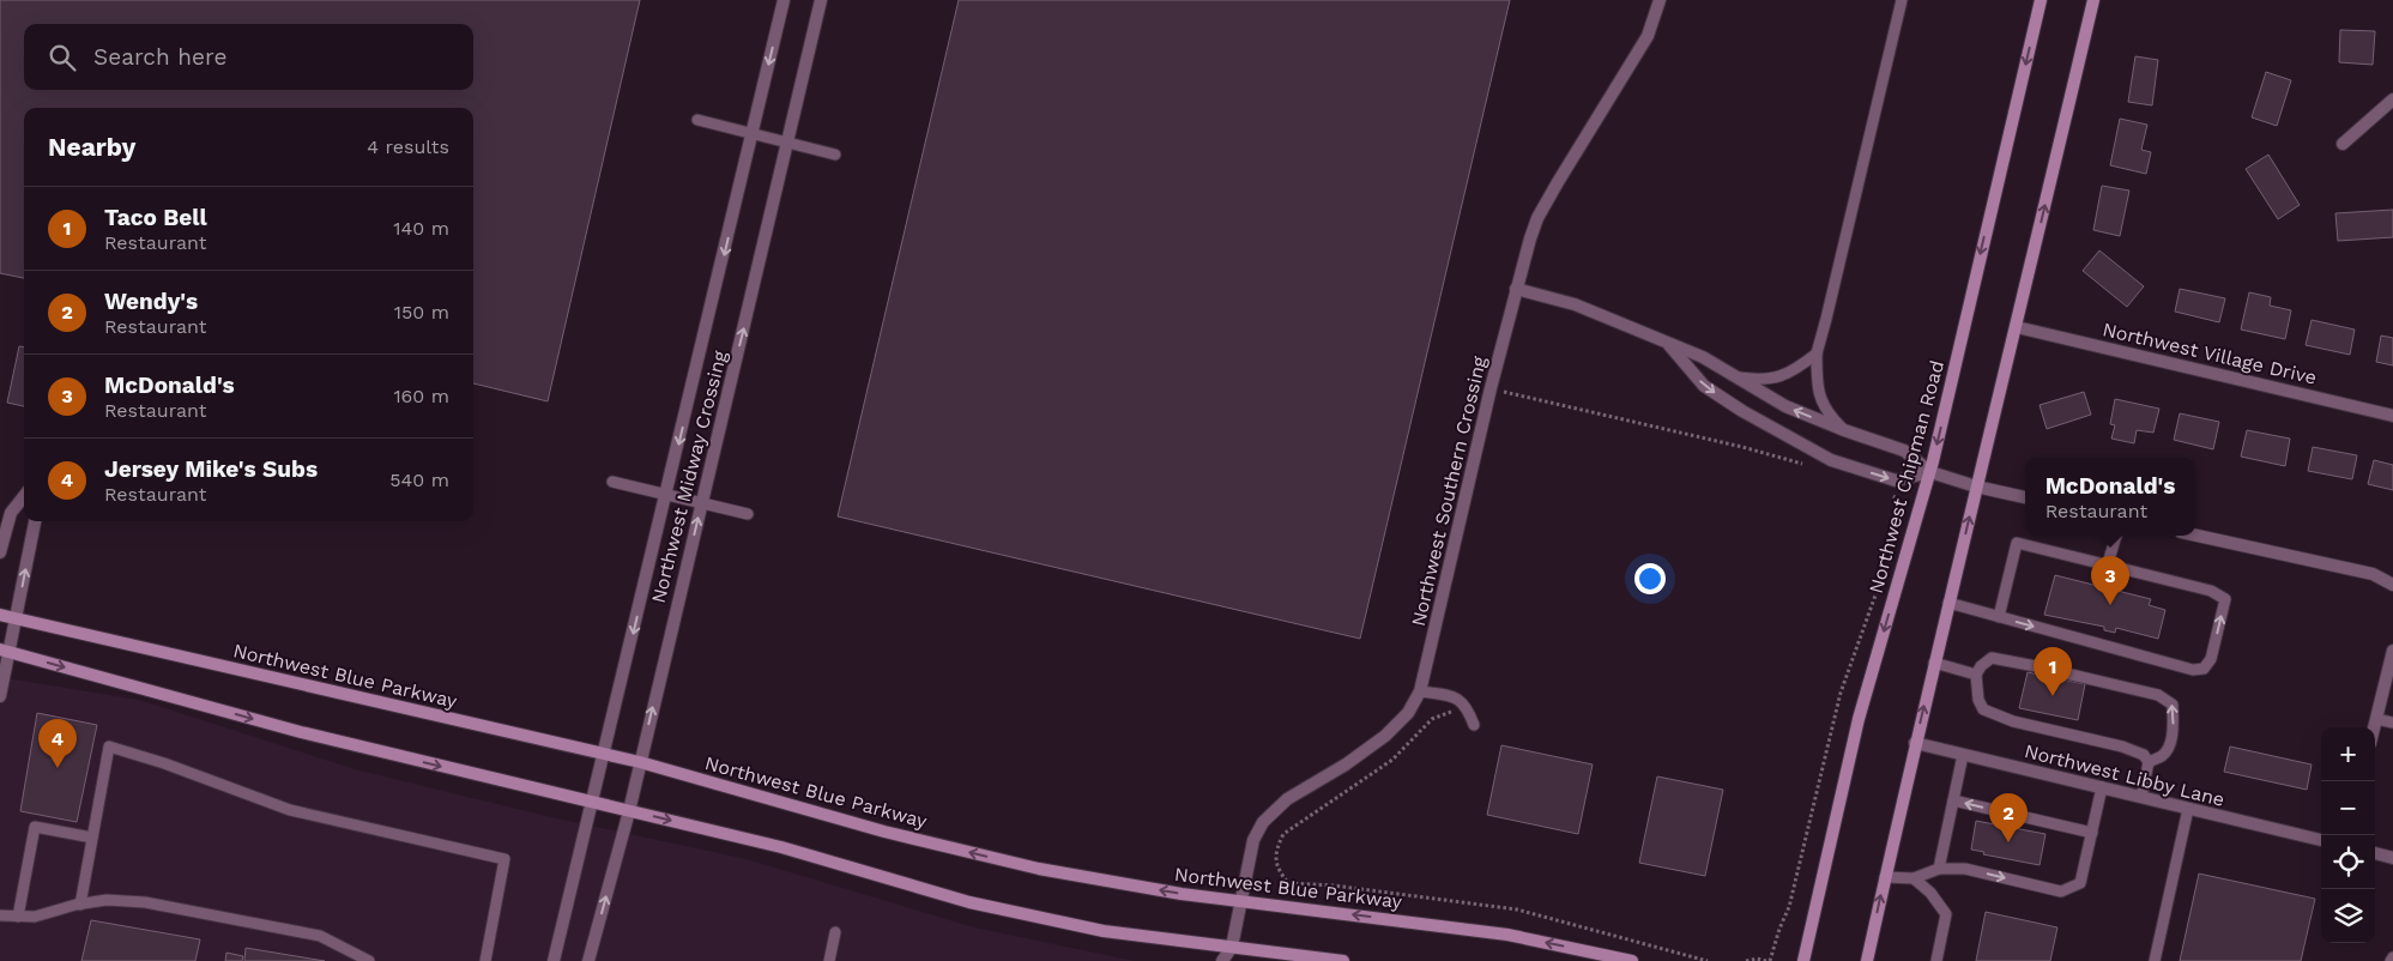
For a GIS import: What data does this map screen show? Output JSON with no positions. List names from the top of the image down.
{
  "streets": {
    "street": [
      "Northwest Village Drive",
      "Northwest Midway Crossing",
      "Northwest Chipman Road",
      "Northwest Southern Crossing",
      "Northwest Blue Parkway",
      "Northwest Libby Lane"
    ]
  },
  "crossings": [
    ["Northwest Midway Crossing", "Northwest Blue Parkway"],
    ["Northwest Southern Crossing", "Northwest Blue Parkway"]
  ],
  "page": {
    "search": "Search here",
    "heading": ["Nearby", "4 results"],
    "list": [
      {
        "mark": "1",
        "name": "Taco Bell",
        "note": "Restaurant",
        "value": "140 m"
      },
      {
        "mark": "2",
        "name": "Wendy's",
        "note": "Restaurant",
        "value": "150 m"
      },
      {
        "mark": "3",
        "name": "McDonald's",
        "note": "Restaurant",
        "value": "160 m"
      },
      {
        "mark": "4",
        "name": "Jersey Mike's Subs",
        "note": "Restaurant",
        "value": "540 m"
      }
    ],
    "popup": ["McDonald's", "Restaurant"],
    "pins": [
      "3",
      "1",
      "4",
      "2"
    ],
    "map_buttons": ["+", "−"]
  }
}
